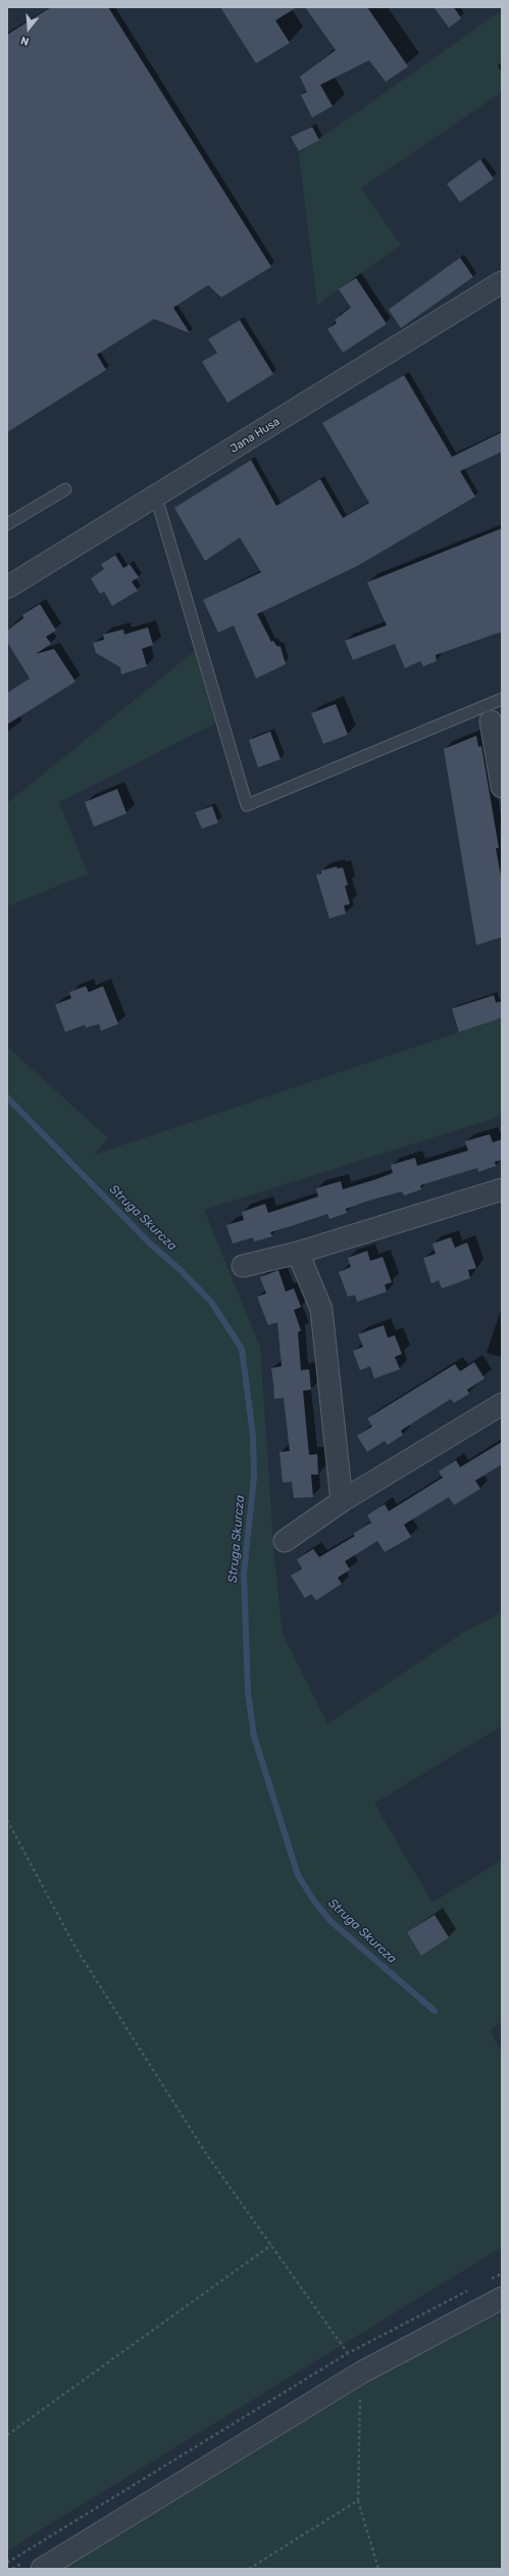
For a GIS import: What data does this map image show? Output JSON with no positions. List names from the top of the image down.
{
  "streets": {
    "street": ["Jana Husa"]
  },
  "water": ["Struga Skurcza"],
  "north": "bottom"
}
